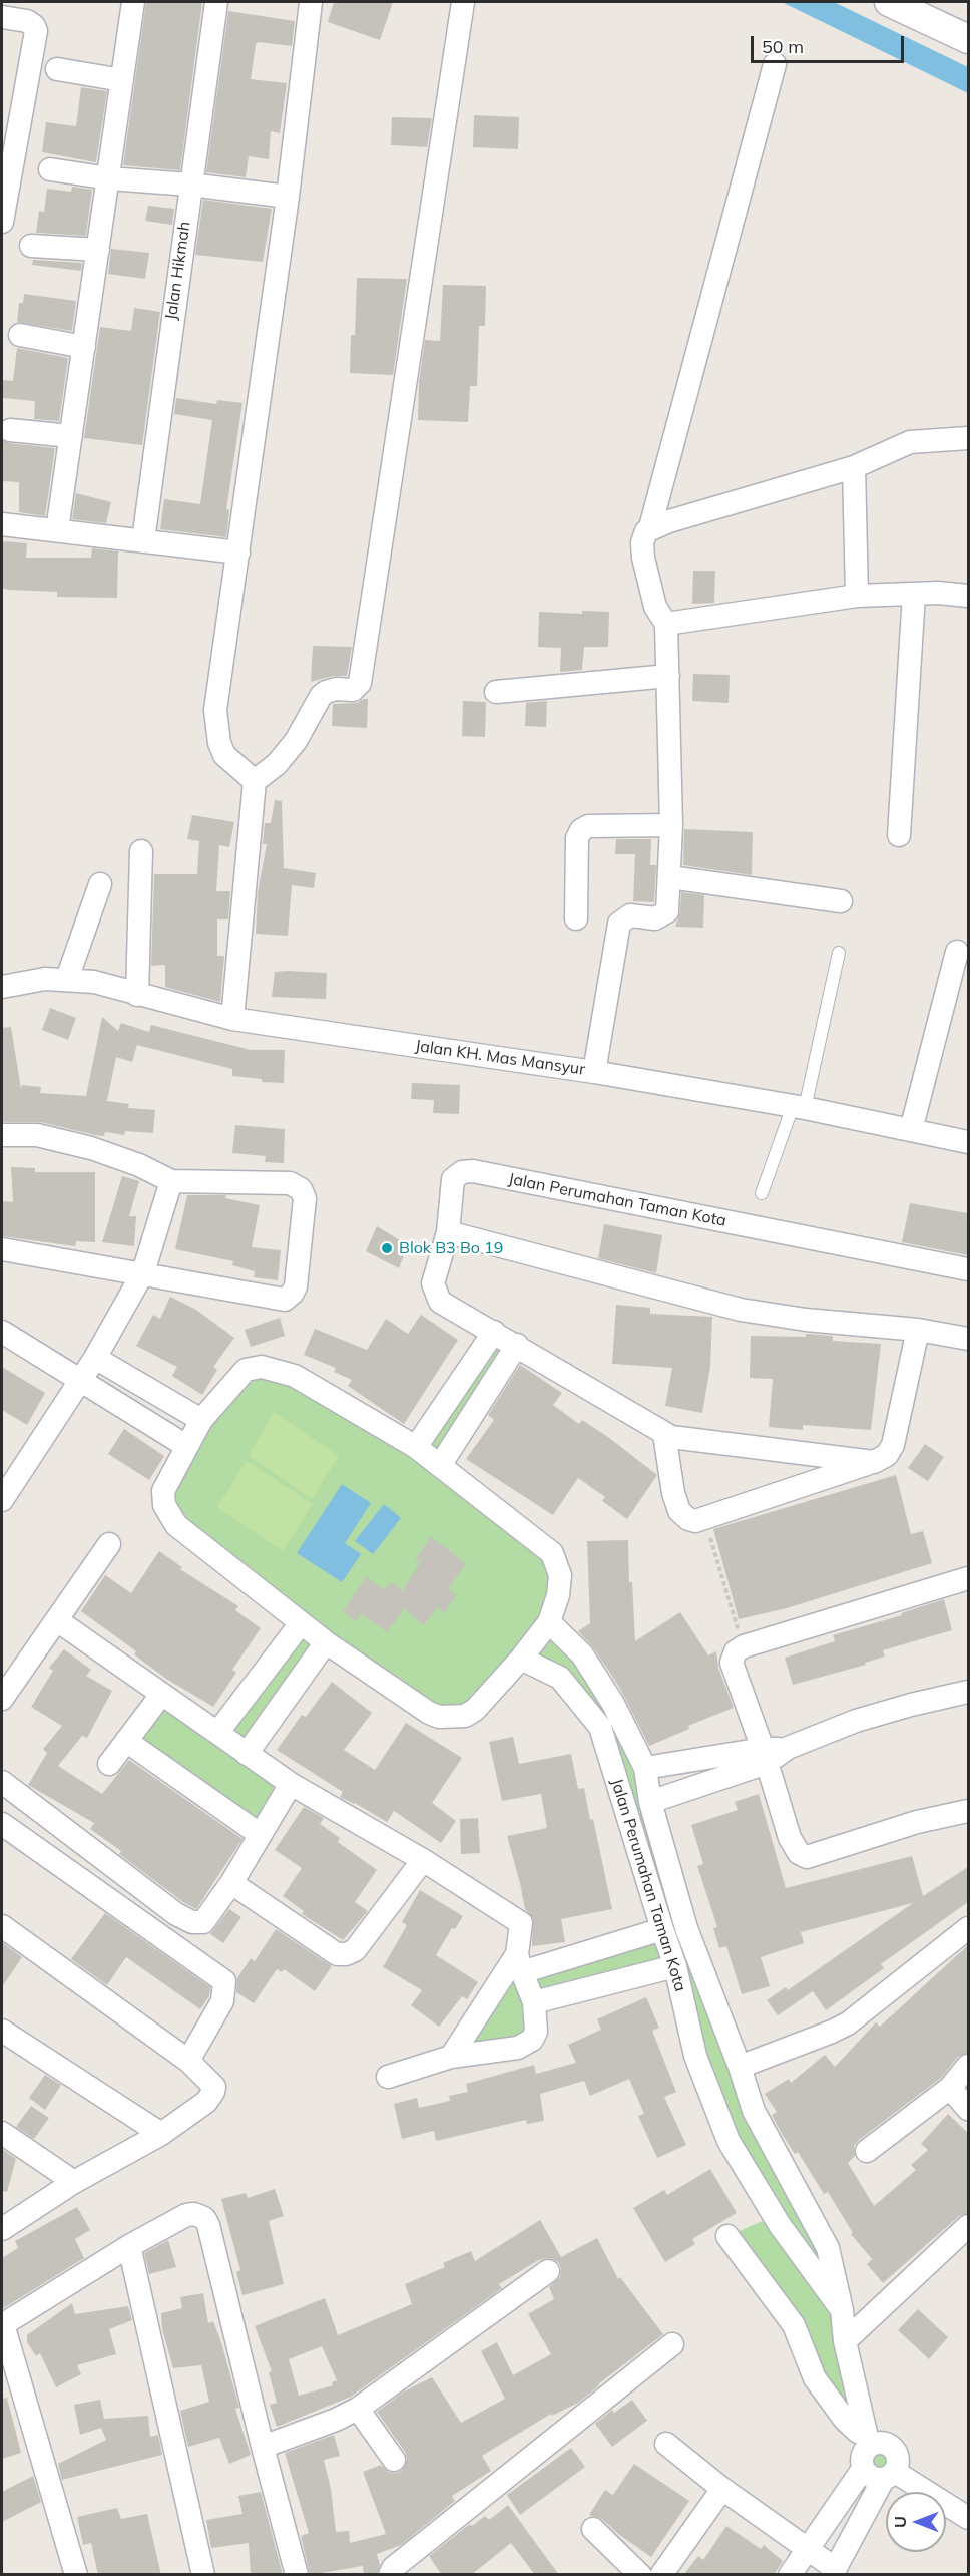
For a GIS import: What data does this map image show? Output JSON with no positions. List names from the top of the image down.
{
  "streets": {
    "street": ["Jalan Hikmah", "Jalan KH. Mas Mansyur", "Jalan Perumahan Taman Kota"]
  },
  "places": ["Blok B3 Bo 19"],
  "scale_bar": "50 m",
  "north": "left"
}
